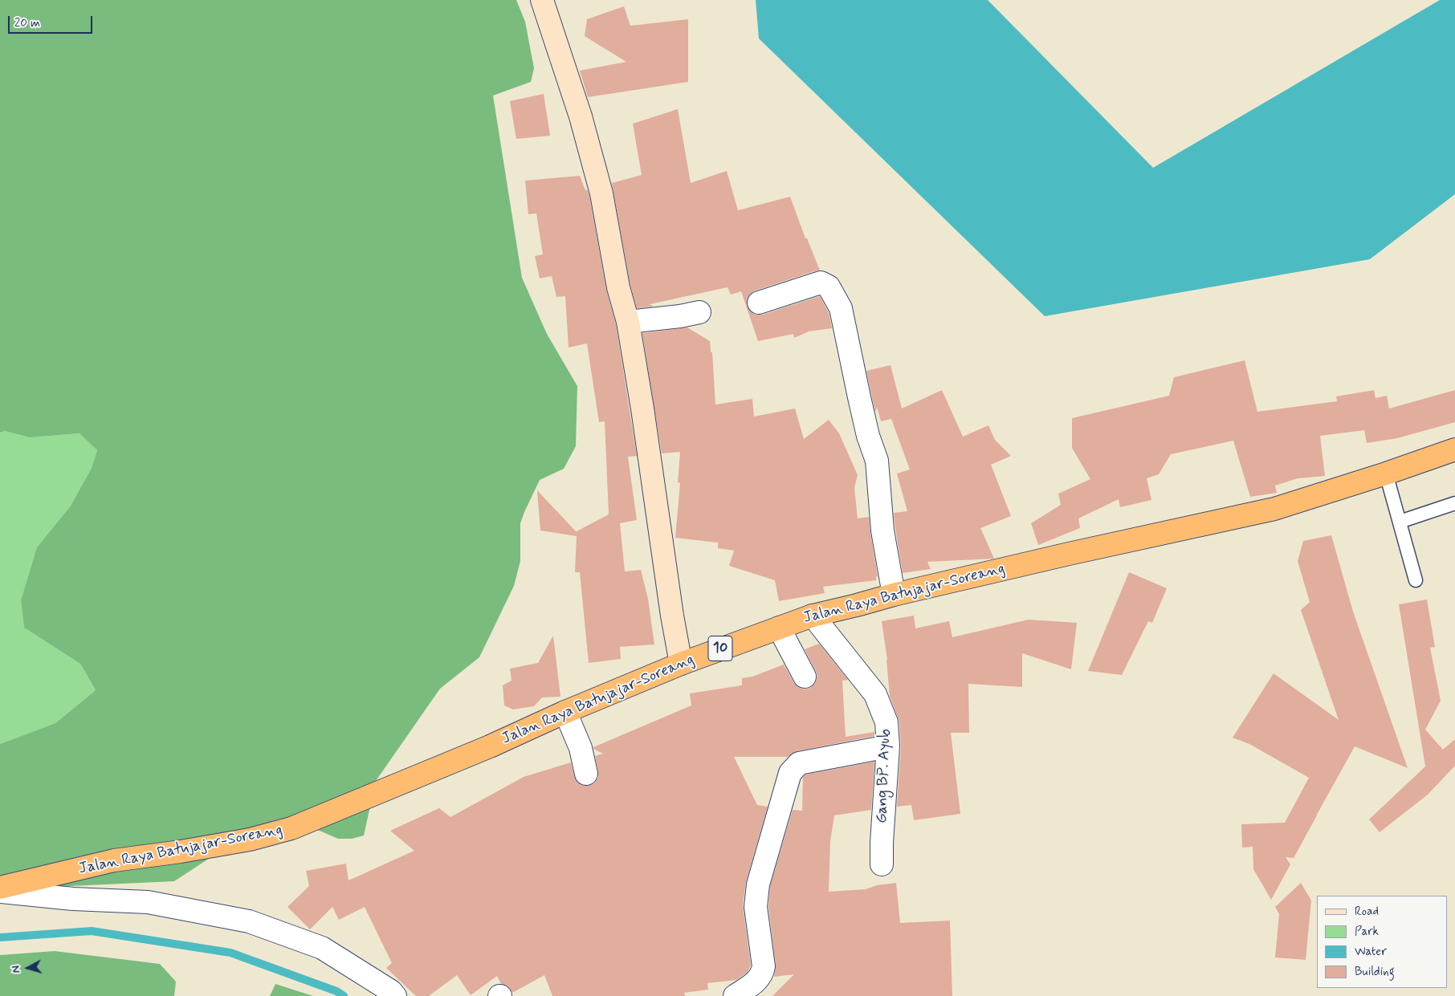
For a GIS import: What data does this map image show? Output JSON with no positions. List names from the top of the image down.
{
  "streets": {
    "highway": ["Jalan Raya Batujajar-Soreang", "10"],
    "street": ["Gang BP. Ayub"]
  },
  "crossings": [
    ["Jalan Raya Batujajar-Soreang", "Gang BP. Ayub"]
  ],
  "legend": [
    "Road",
    "Park",
    "Water",
    "Building"
  ],
  "scale_bar": "20 m",
  "north": "left"
}
